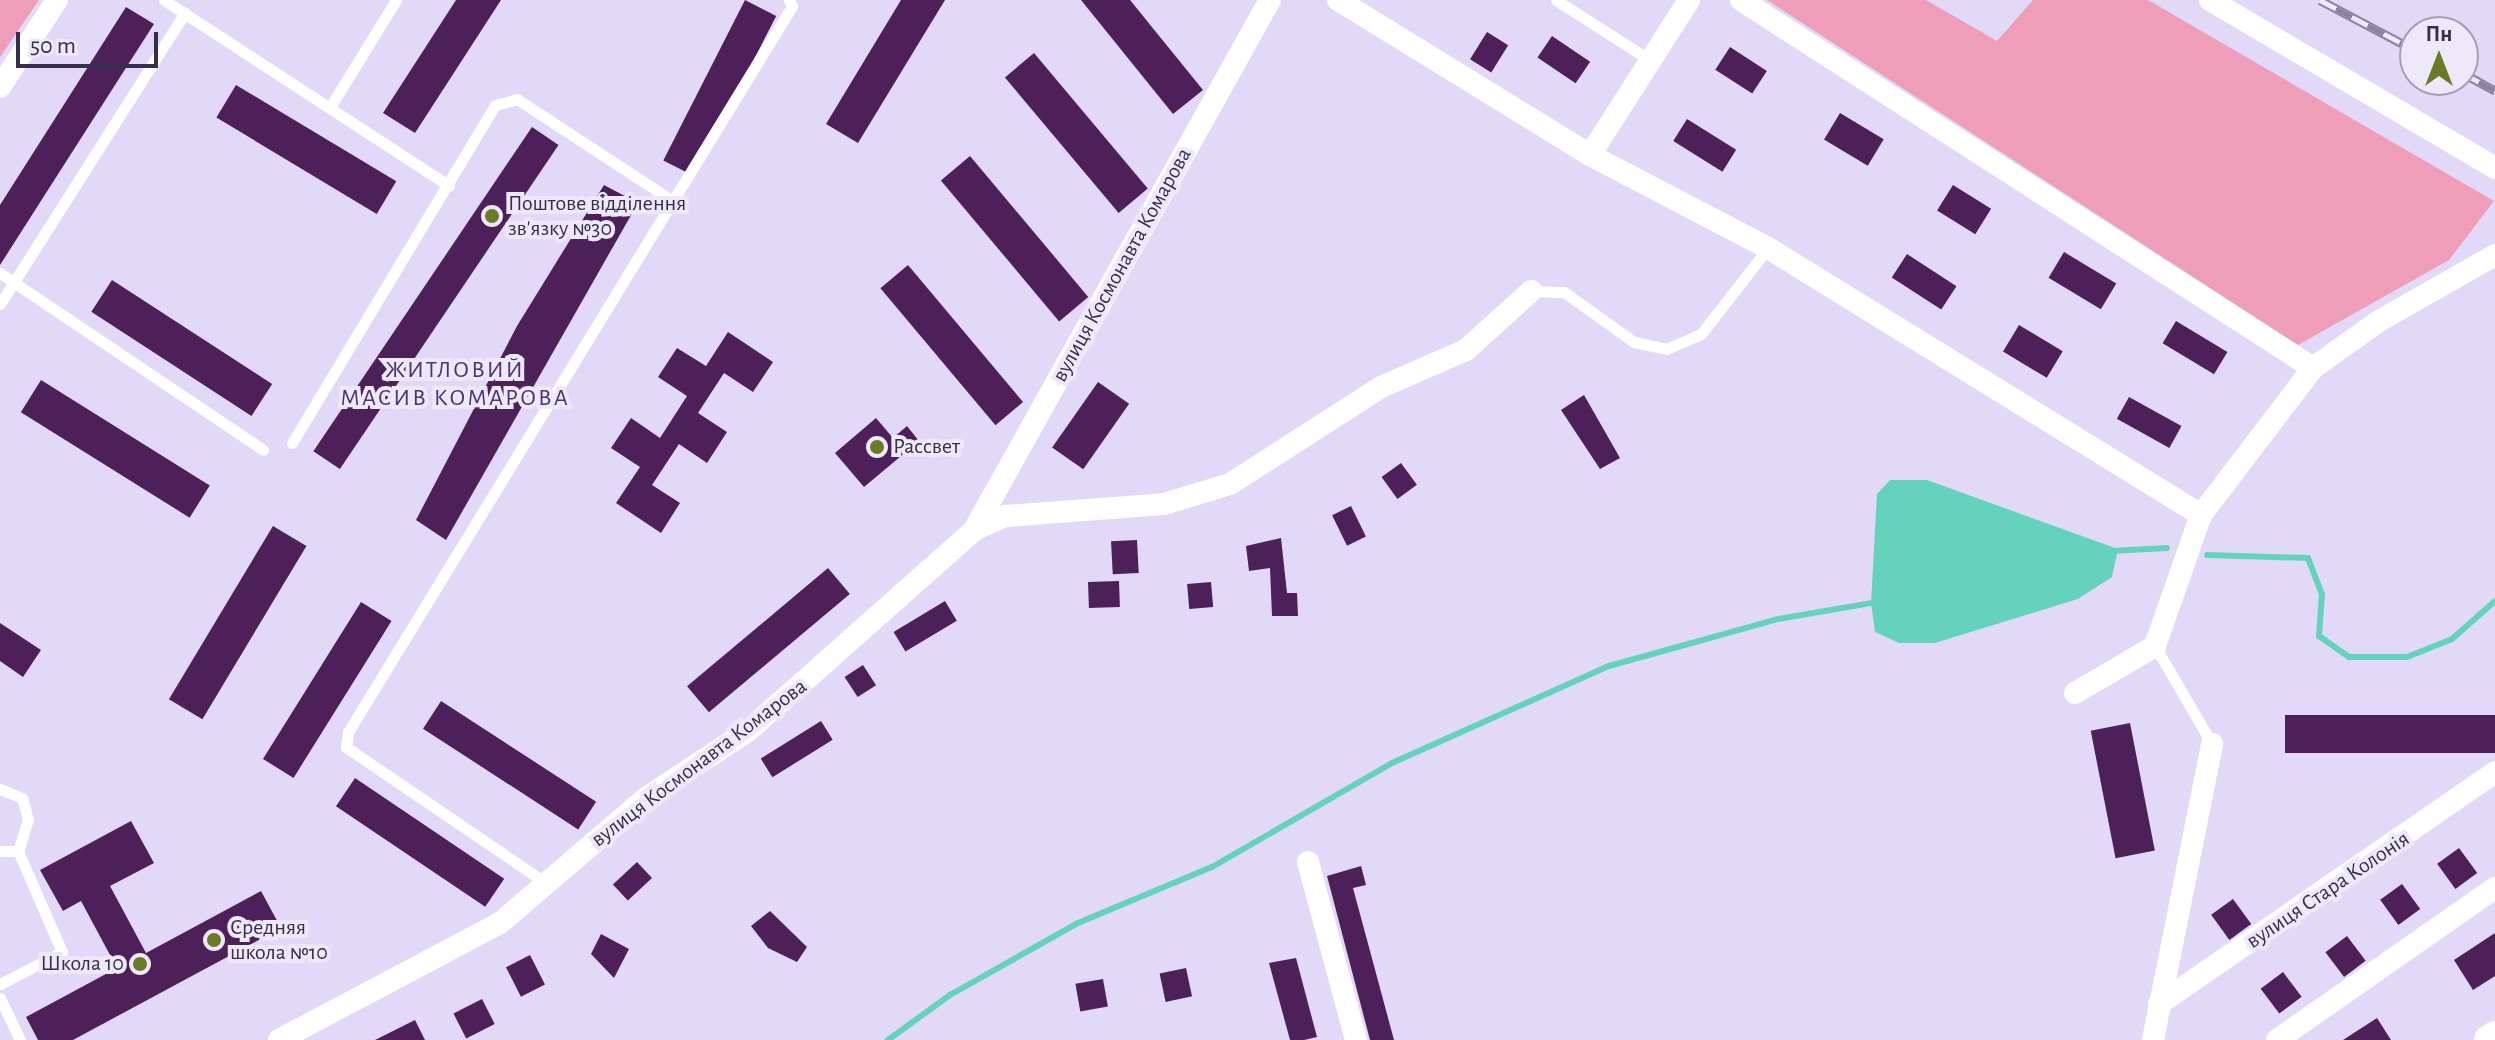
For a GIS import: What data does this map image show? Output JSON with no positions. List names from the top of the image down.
{
  "streets": {
    "street": ["вулиця Космонавта Комарова", "вулиця Стара Колонія"]
  },
  "districts": ["ЖИТЛОВИЙ МАСИВ КОМАРОВА"],
  "places": [
    "Поштове відділення зв'язку №30",
    "Рассвет",
    "Средняя школа №10",
    "Школа 10"
  ],
  "scale_bar": "50 m",
  "north": "top"
}
